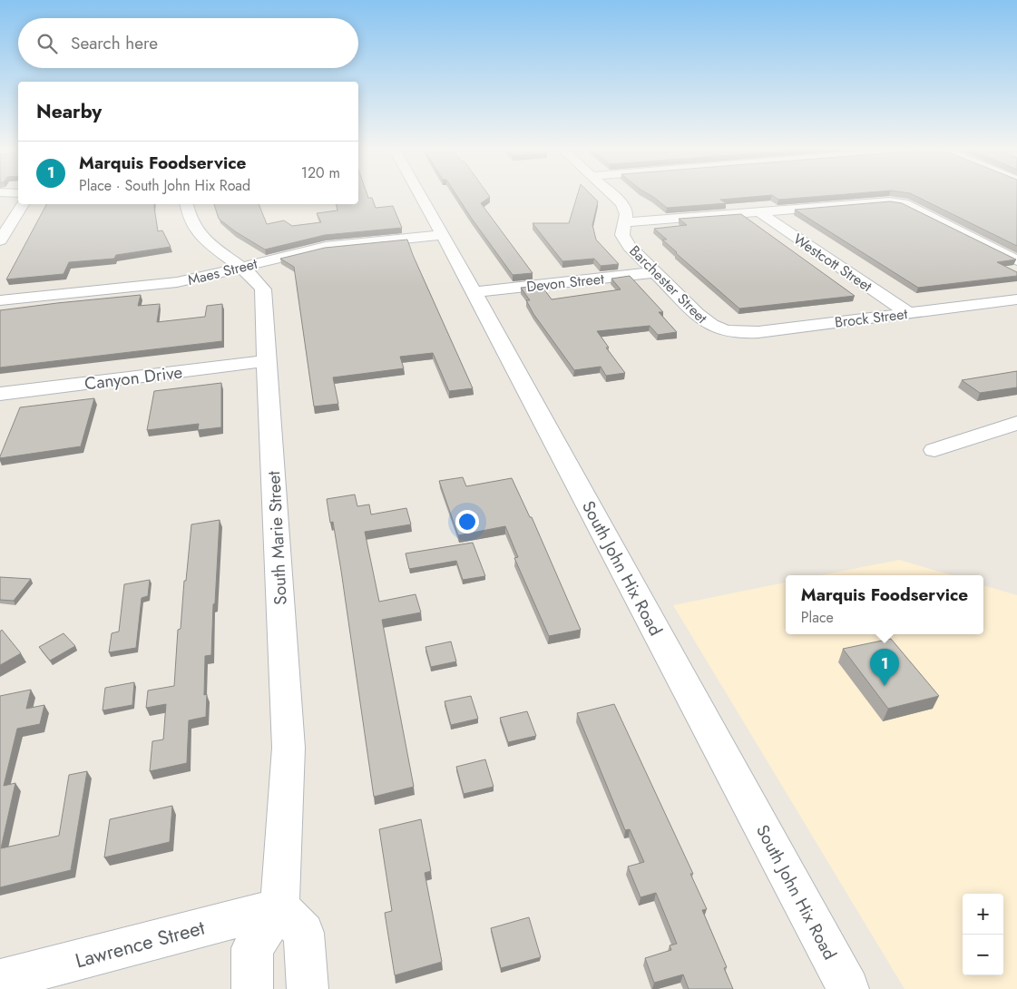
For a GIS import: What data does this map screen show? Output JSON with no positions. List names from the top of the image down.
{
  "streets": {
    "street": [
      "Westcott Street",
      "Maes Street",
      "Devon Street",
      "Barchester Street",
      "Brock Street",
      "Canyon Drive",
      "South Marie Street",
      "South John Hix Road",
      "Lawrence Street"
    ]
  },
  "crossings": [
    ["Westcott Street", "Brock Street"],
    ["Maes Street", "South Marie Street"],
    ["Maes Street", "South John Hix Road"],
    ["Devon Street", "Barchester Street"],
    ["Devon Street", "South John Hix Road"],
    ["Barchester Street", "Brock Street"],
    ["Canyon Drive", "South Marie Street"],
    ["South Marie Street", "Lawrence Street"]
  ],
  "page": {
    "search": "Search here",
    "heading": "Nearby",
    "list": [
      {
        "mark": "1",
        "name": "Marquis Foodservice",
        "note": "Place · South John Hix Road",
        "value": "120 m"
      }
    ],
    "popup": ["Marquis Foodservice", "Place"],
    "pins": "1",
    "map_buttons": ["+", "−"]
  }
}
